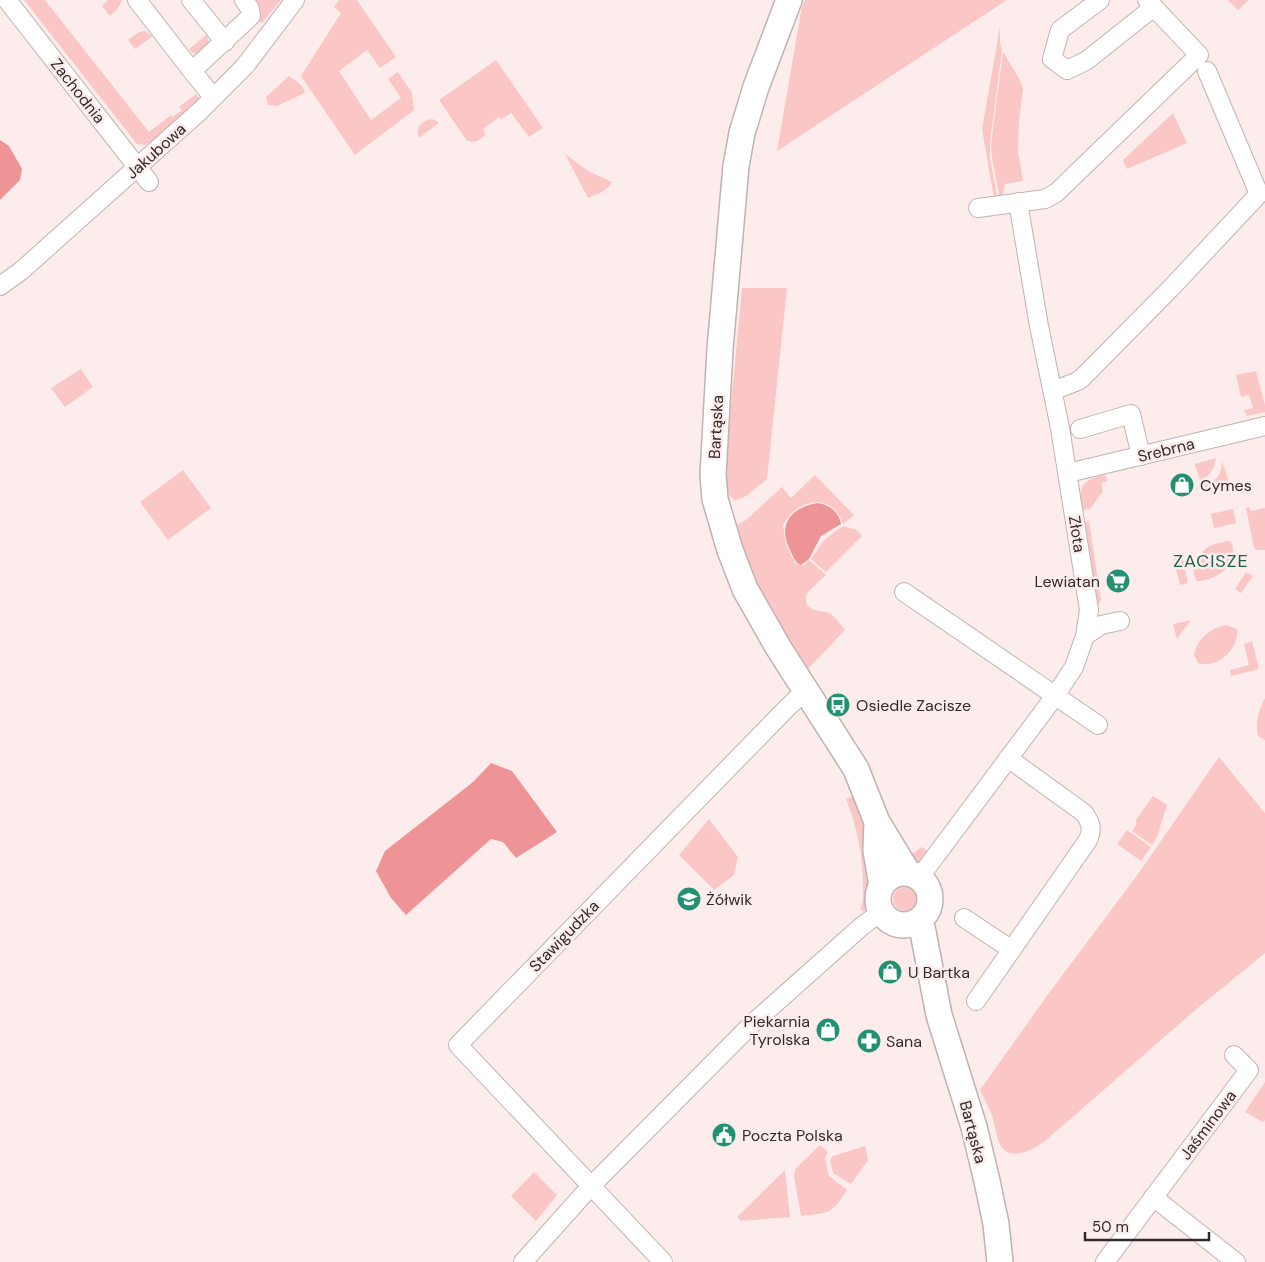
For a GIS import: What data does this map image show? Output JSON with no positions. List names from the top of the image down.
{
  "streets": {
    "street": [
      "Zachodnia",
      "Jakubowa",
      "Bartąska",
      "Srebrna",
      "Złota",
      "Stawigudzka",
      "Jaśminowa"
    ]
  },
  "crossings": [
    ["Zachodnia", "Jakubowa"],
    ["Bartąska", "Złota"],
    ["Bartąska", "Stawigudzka"],
    ["Srebrna", "Złota"]
  ],
  "districts": ["ZACISZE"],
  "places": {
    "shop": ["Cymes", "U Bartka", "Piekarnia Tyrolska"],
    "supermarket": ["Lewiatan"],
    "bus stop": ["Osiedle Zacisze"],
    "school or university": ["Żółwik"],
    "pharmacy": ["Sana"],
    "public building": ["Poczta Polska"]
  },
  "scale_bar": "50 m"
}
